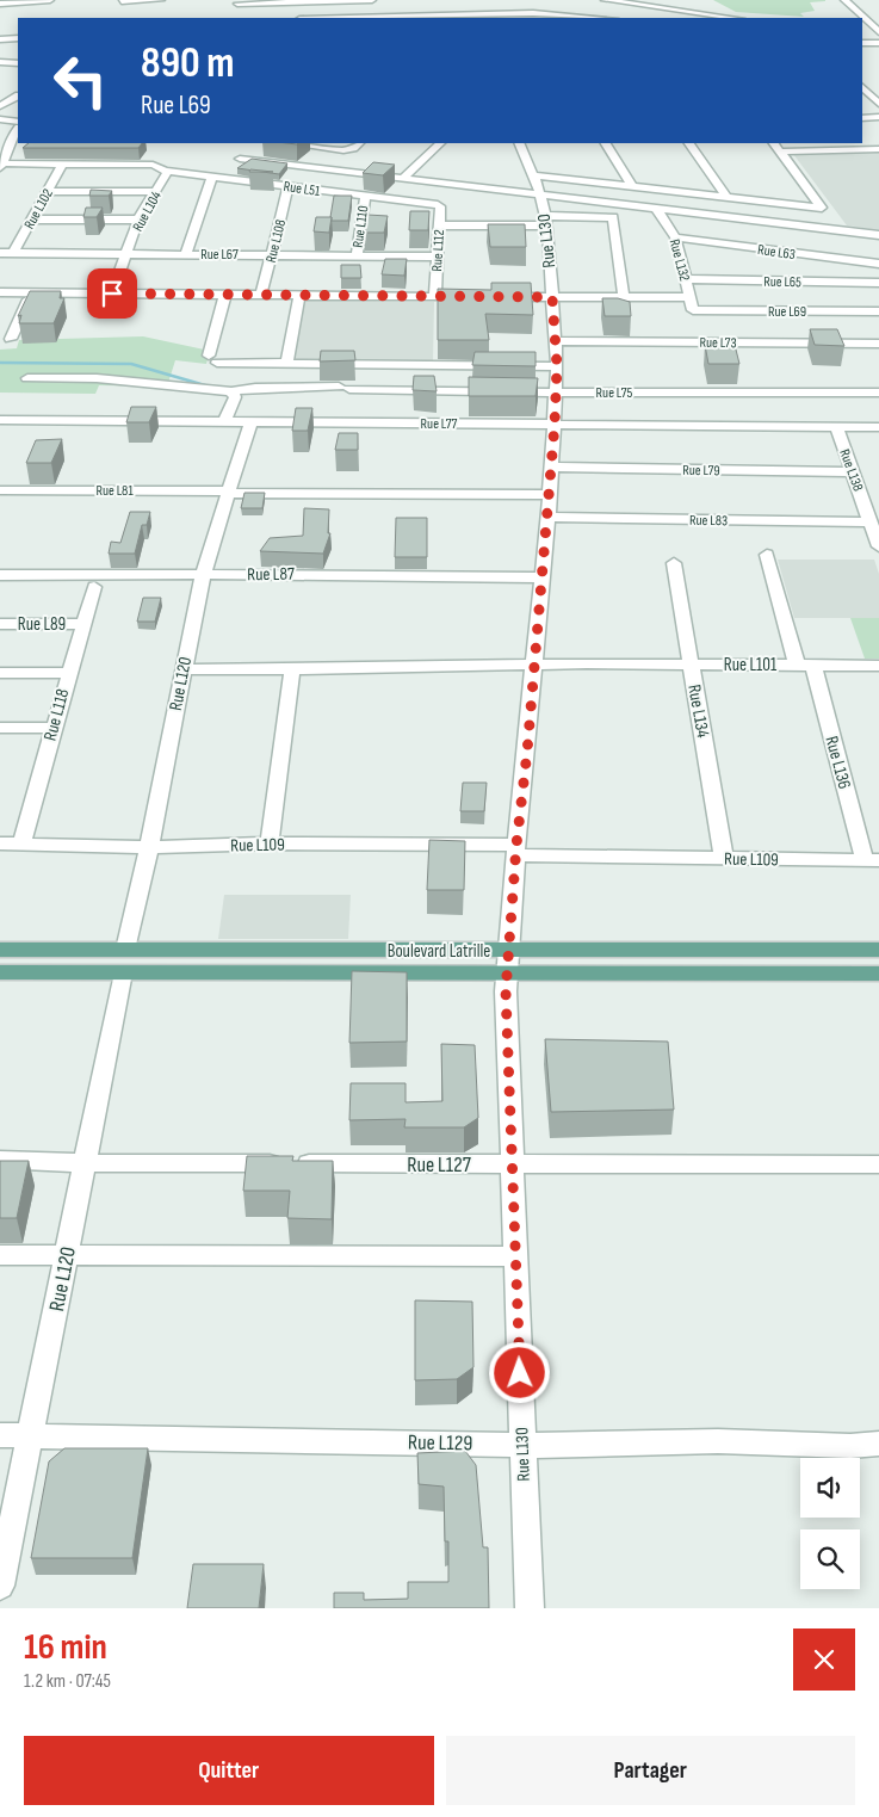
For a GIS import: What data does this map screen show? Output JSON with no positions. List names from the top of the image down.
{
  "streets": {
    "main road": ["Boulevard Latrille"],
    "street": [
      "Rue L51",
      "Rue L102",
      "Rue L104",
      "Rue L110",
      "Rue L108",
      "Rue L130",
      "Rue L112",
      "Rue L63",
      "Rue L67",
      "Rue L132",
      "Rue L65",
      "Rue L69",
      "Rue L73",
      "Rue L75",
      "Rue L77",
      "Rue L79",
      "Rue L138",
      "Rue L81",
      "Rue L83",
      "Rue L87",
      "Rue L89",
      "Rue L101",
      "Rue L120",
      "Rue L134",
      "Rue L118",
      "Rue L136",
      "Rue L109",
      "Rue L127",
      "Rue L129"
    ]
  },
  "crossings": [
    ["Rue L51", "Rue L102"],
    ["Rue L51", "Rue L104"],
    ["Rue L51", "Rue L110"],
    ["Rue L51", "Rue L108"],
    ["Rue L51", "Rue L112"],
    ["Rue L102", "Rue L67"],
    ["Rue L104", "Rue L67"],
    ["Rue L110", "Rue L67"],
    ["Rue L108", "Rue L67"],
    ["Rue L130", "Rue L73"],
    ["Rue L130", "Rue L75"],
    ["Rue L130", "Rue L77"],
    ["Rue L130", "Rue L79"],
    ["Rue L130", "Rue L81"],
    ["Rue L130", "Rue L83"],
    ["Rue L130", "Rue L87"],
    ["Rue L130", "Rue L101"],
    ["Rue L130", "Rue L109"],
    ["Rue L130", "Boulevard Latrille"],
    ["Rue L130", "Rue L127"],
    ["Rue L130", "Rue L129"],
    ["Rue L112", "Rue L67"],
    ["Rue L63", "Rue L132"],
    ["Rue L132", "Rue L65"],
    ["Rue L132", "Rue L69"],
    ["Rue L77", "Rue L138"],
    ["Rue L77", "Rue L120"],
    ["Rue L79", "Rue L138"],
    ["Rue L138", "Rue L83"],
    ["Rue L81", "Rue L120"],
    ["Rue L87", "Rue L120"],
    ["Rue L89", "Rue L118"],
    ["Rue L101", "Rue L120"],
    ["Rue L101", "Rue L134"],
    ["Rue L101", "Rue L136"],
    ["Rue L120", "Rue L109"],
    ["Rue L120", "Boulevard Latrille"],
    ["Rue L120", "Rue L127"],
    ["Rue L120", "Rue L129"],
    ["Rue L134", "Rue L109"],
    ["Rue L118", "Rue L109"],
    ["Rue L136", "Rue L109"]
  ],
  "page": {
    "turn": ["890 m", "Rue L69"],
    "heading": ["16 min", "1.2 km · 07:45"],
    "buttons": ["Quitter", "Partager"]
  }
}
